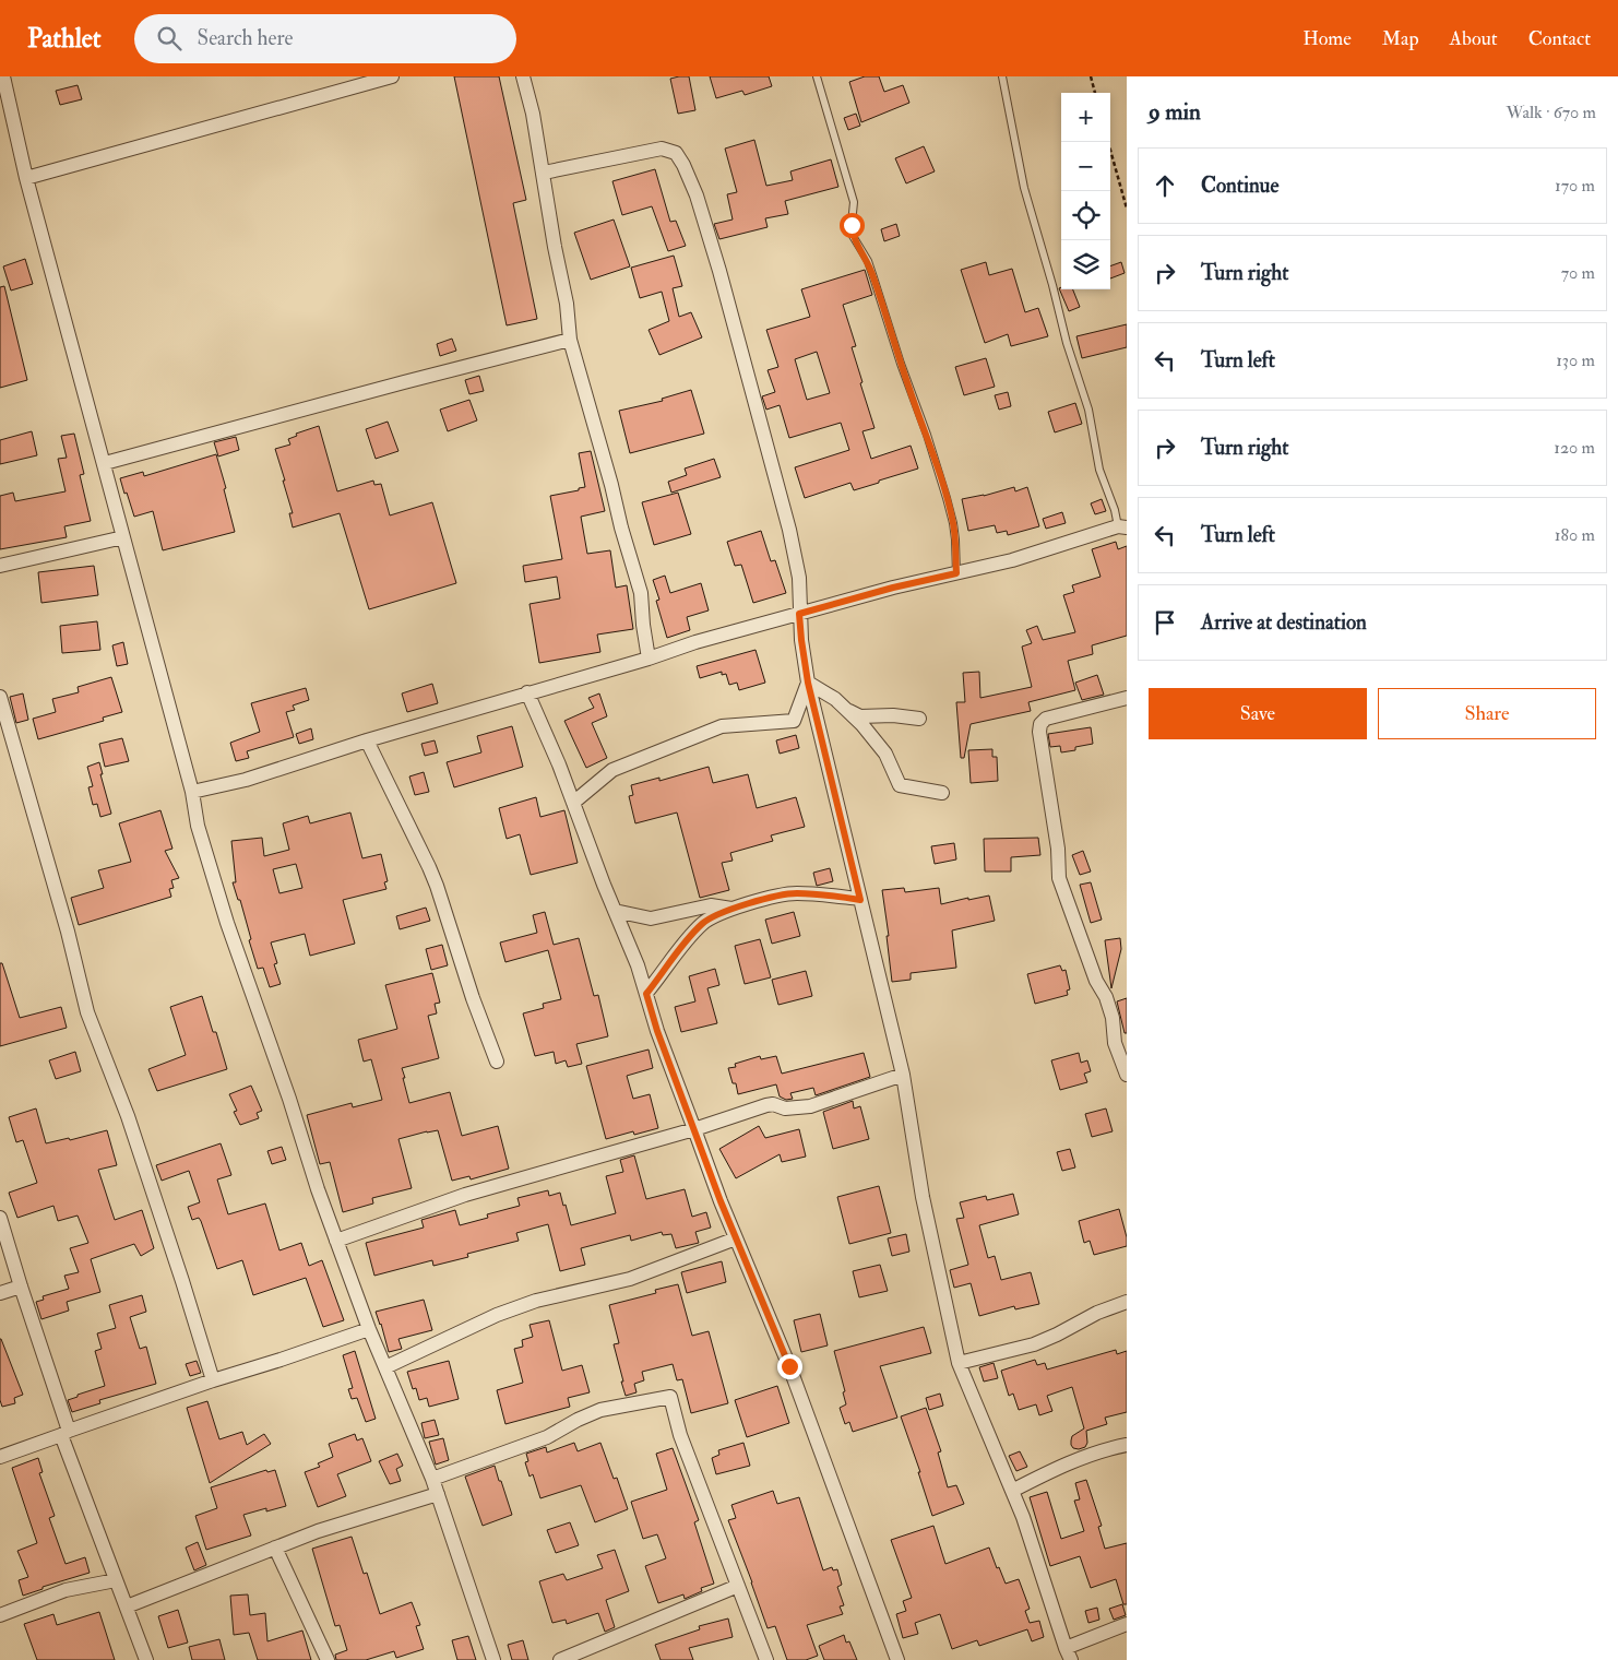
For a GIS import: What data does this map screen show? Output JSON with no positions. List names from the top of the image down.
{
  "page": {
    "header": "Pathlet",
    "search": "Search here",
    "nav": [
      "Home",
      "Map",
      "About",
      "Contact"
    ],
    "heading": ["9 min", "Walk · 670 m"],
    "map_buttons": ["+", "−"],
    "list": [
      ["Continue", "170 m"],
      ["Turn right", "70 m"],
      ["Turn left", "130 m"],
      ["Turn right", "120 m"],
      ["Turn left", "180 m"],
      "Arrive at destination"
    ],
    "buttons": ["Save", "Share"]
  }
}
